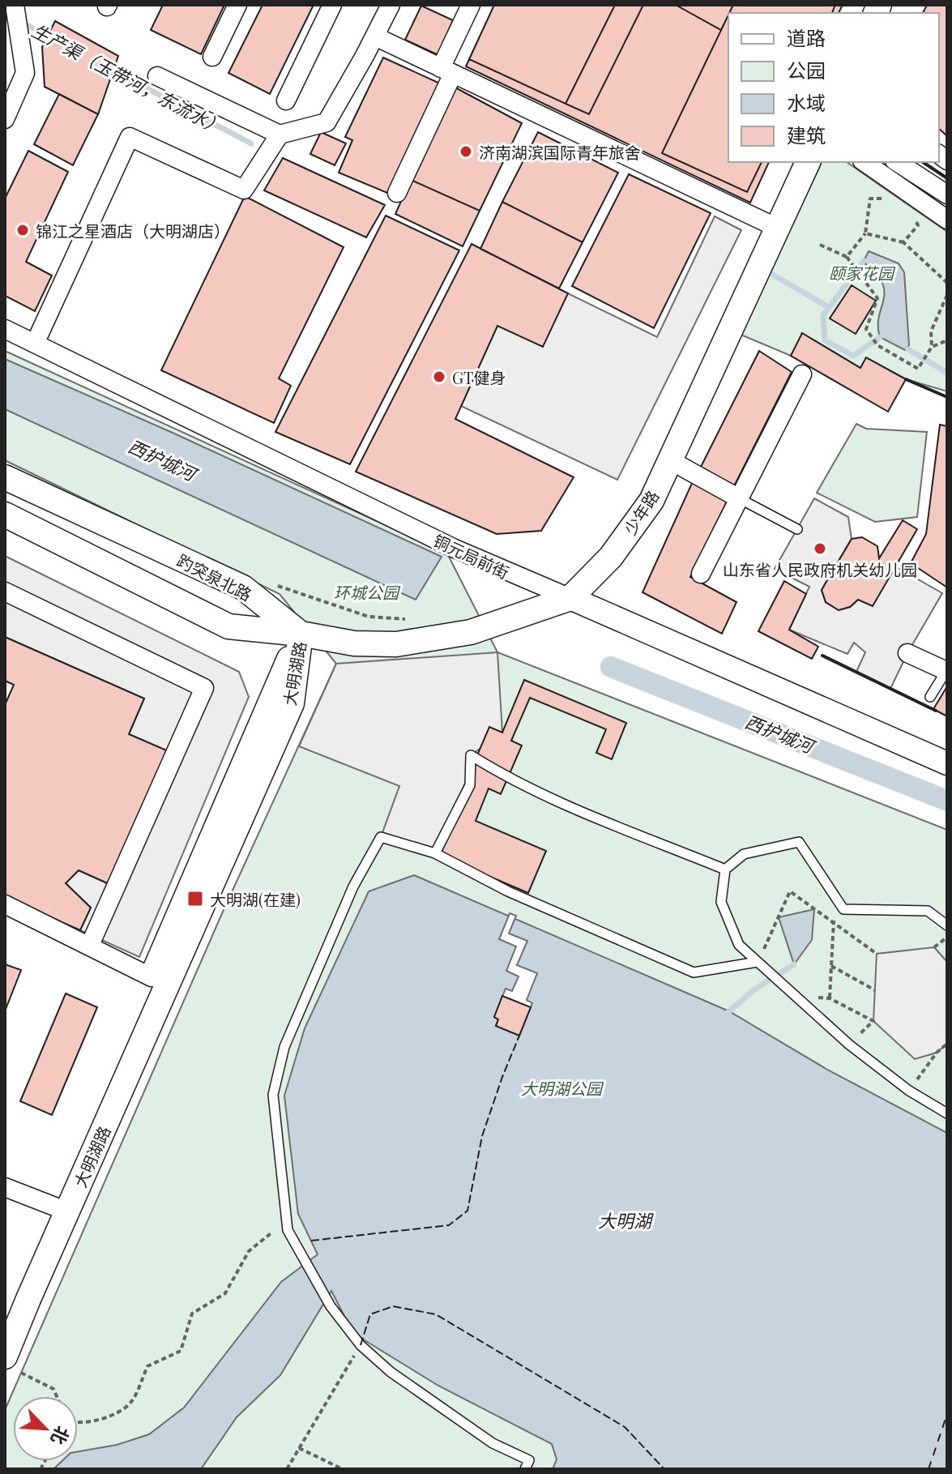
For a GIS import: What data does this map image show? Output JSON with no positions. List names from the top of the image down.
{
  "streets": {
    "main road": ["少年路", "趵突泉北路", "大明湖路"],
    "street": ["铜元局前街"]
  },
  "crossings": [
    ["少年路", "铜元局前街"],
    ["少年路", "趵突泉北路"],
    ["少年路", "大明湖路"],
    ["趵突泉北路", "大明湖路"]
  ],
  "water": ["生产渠（玉带河，东流水）", "西护城河", "大明湖"],
  "parks": ["颐家花园", "环城公园", "大明湖公园"],
  "places": {
    "other": [
      "济南湖滨国际青年旅舍",
      "锦江之星酒店（大明湖店）",
      "GT健身",
      "山东省人民政府机关幼儿园"
    ],
    "transit": ["大明湖(在建)"]
  },
  "legend": [
    "道路",
    "公园",
    "水域",
    "建筑"
  ],
  "north": "bottom right"
}
